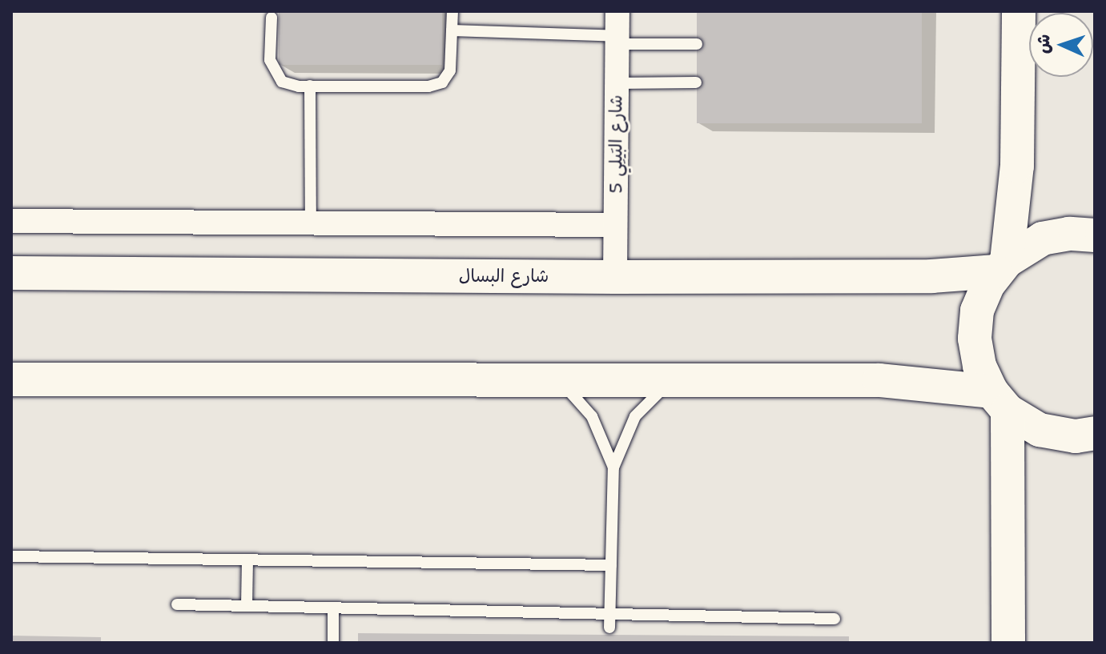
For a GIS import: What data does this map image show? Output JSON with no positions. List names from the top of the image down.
{
  "streets": {
    "street": ["شارع البَيلِي 5", "شارع البسال"]
  },
  "crossings": [
    ["شارع البَيلِي 5", "شارع البسال"]
  ],
  "north": "left"
}
